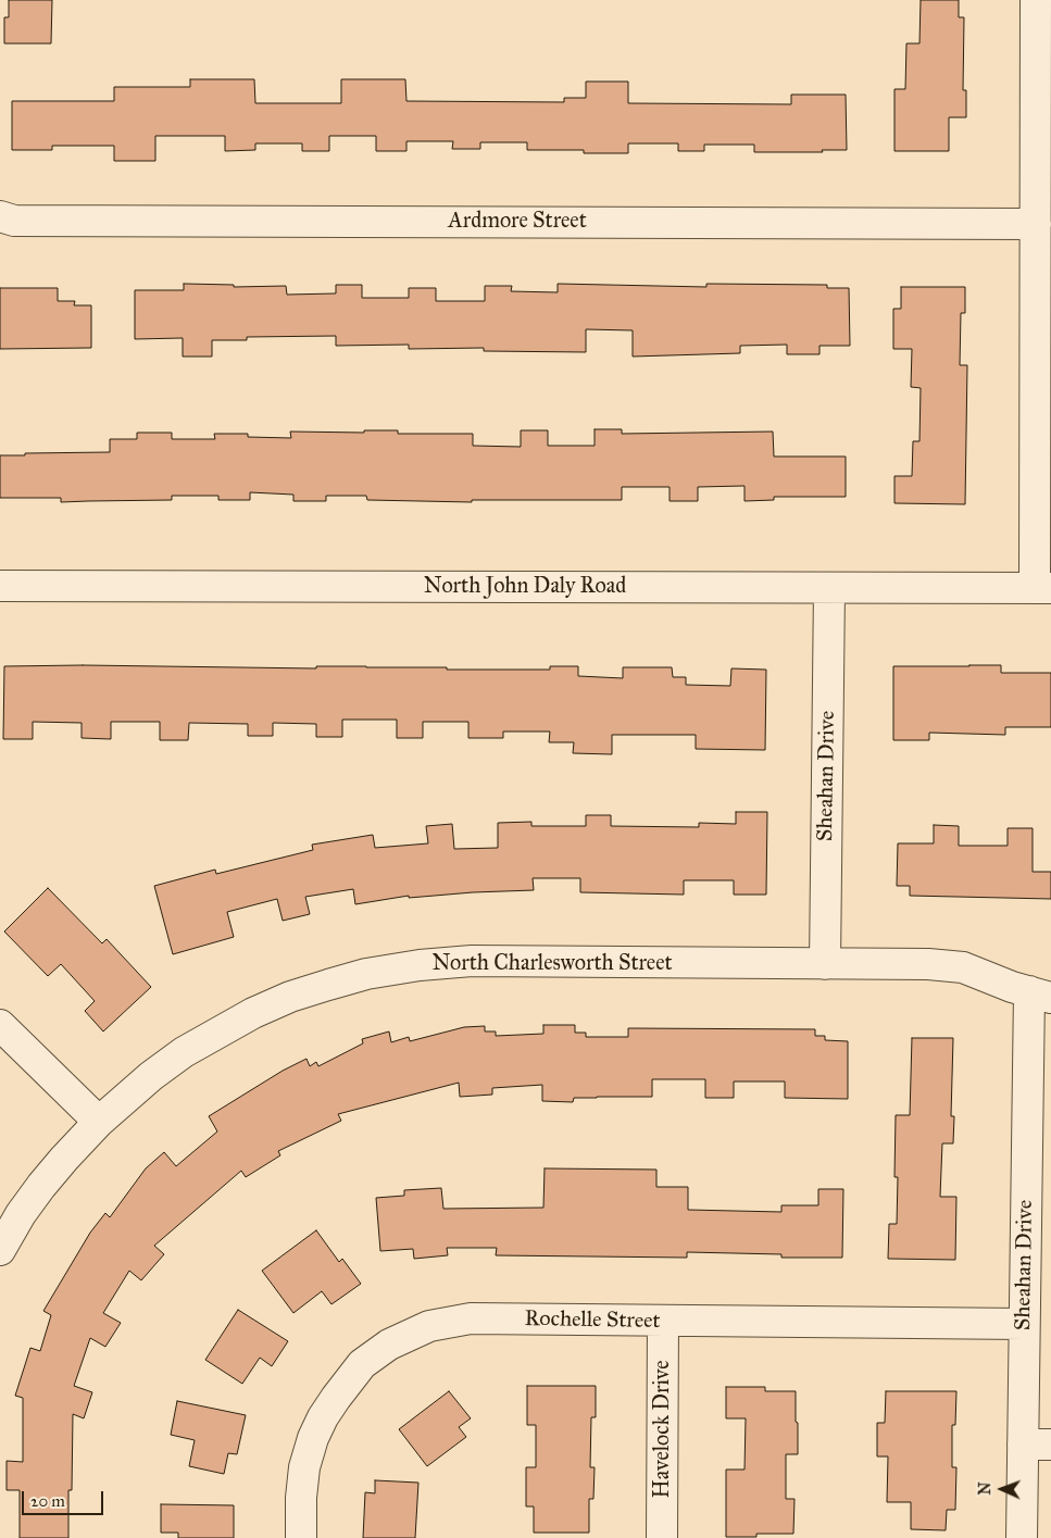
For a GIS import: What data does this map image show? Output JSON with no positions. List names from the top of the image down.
{
  "streets": {
    "street": [
      "Ardmore Street",
      "North John Daly Road",
      "Sheahan Drive",
      "North Charlesworth Street",
      "Rochelle Street",
      "Havelock Drive"
    ]
  },
  "crossings": [
    ["North John Daly Road", "Sheahan Drive"],
    ["Sheahan Drive", "North Charlesworth Street"],
    ["Sheahan Drive", "Rochelle Street"],
    ["Rochelle Street", "Havelock Drive"]
  ],
  "scale_bar": "20 m",
  "north": "left"
}
